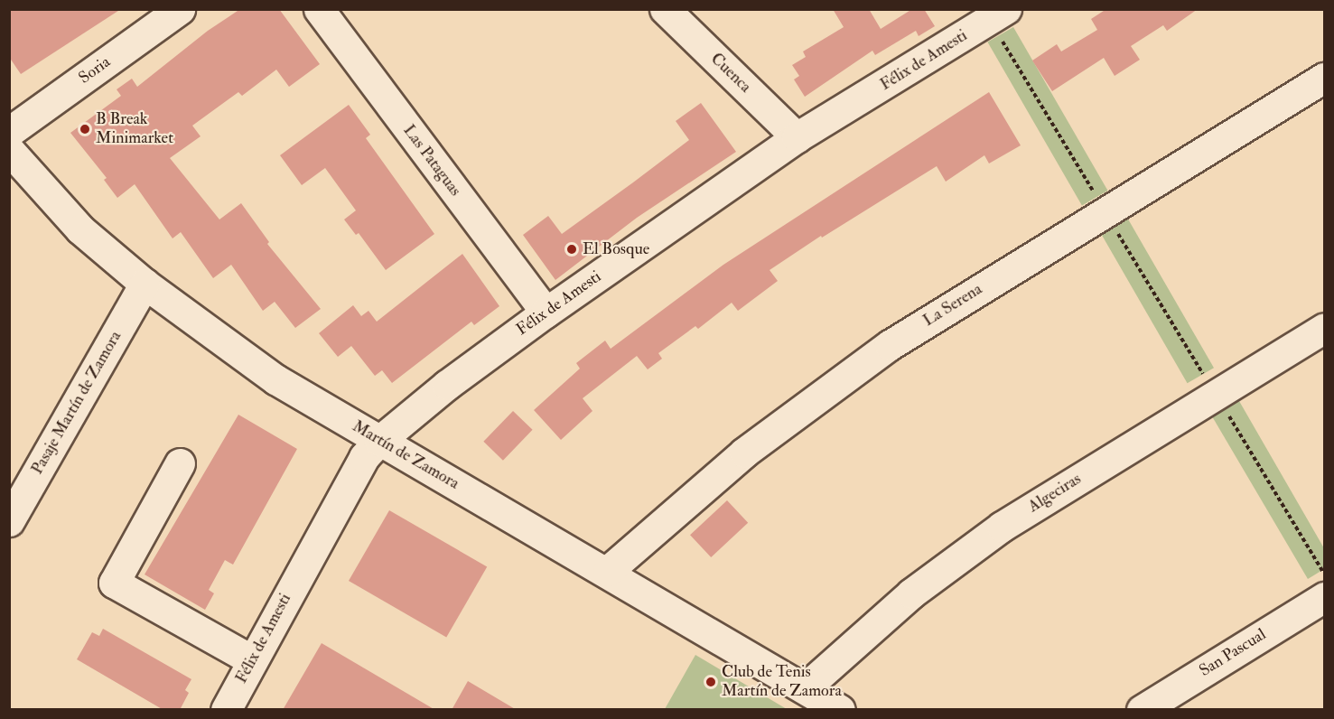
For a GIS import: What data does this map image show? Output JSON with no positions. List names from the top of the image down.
{
  "streets": {
    "street": [
      "Félix de Amesti",
      "Soria",
      "Cuenca",
      "Las Pataguas",
      "La Serena",
      "Pasaje Martín de Zamora",
      "Martín de Zamora",
      "Algeciras",
      "San Pascual"
    ]
  },
  "crossings": [
    ["Félix de Amesti", "Cuenca"],
    ["Félix de Amesti", "Las Pataguas"],
    ["Félix de Amesti", "Martín de Zamora"],
    ["La Serena", "Martín de Zamora"],
    ["Pasaje Martín de Zamora", "Martín de Zamora"],
    ["Martín de Zamora", "Algeciras"]
  ],
  "places": ["B Break Minimarket", "El Bosque", "Club de Tenis Martín de Zamora"]
}
